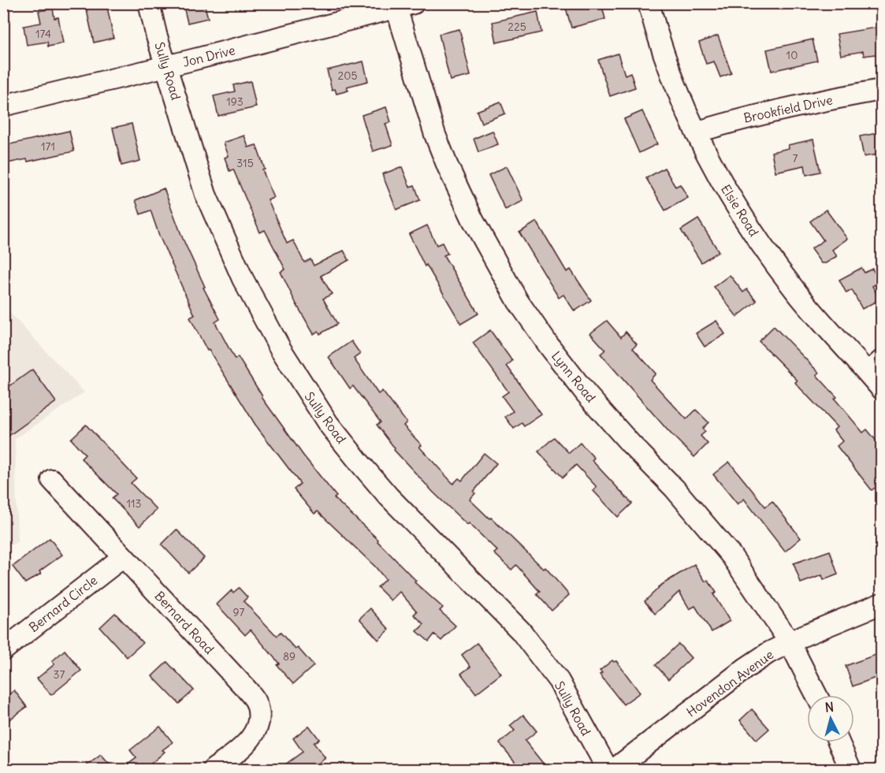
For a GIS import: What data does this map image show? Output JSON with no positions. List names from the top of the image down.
{
  "streets": {
    "street": [
      "Jon Drive",
      "Sully Road",
      "Brookfield Drive",
      "Elsie Road",
      "Lynn Road",
      "Bernard Circle",
      "Bernard Road",
      "Hovendon Avenue"
    ]
  },
  "crossings": [
    ["Jon Drive", "Sully Road"],
    ["Jon Drive", "Lynn Road"],
    ["Brookfield Drive", "Elsie Road"],
    ["Lynn Road", "Hovendon Avenue"],
    ["Bernard Circle", "Bernard Road"]
  ],
  "house_numbers": [
    "225",
    "174",
    "10",
    "205",
    "193",
    "171",
    "7",
    "315",
    "113",
    "97",
    "89",
    "37"
  ],
  "north": "top"
}
